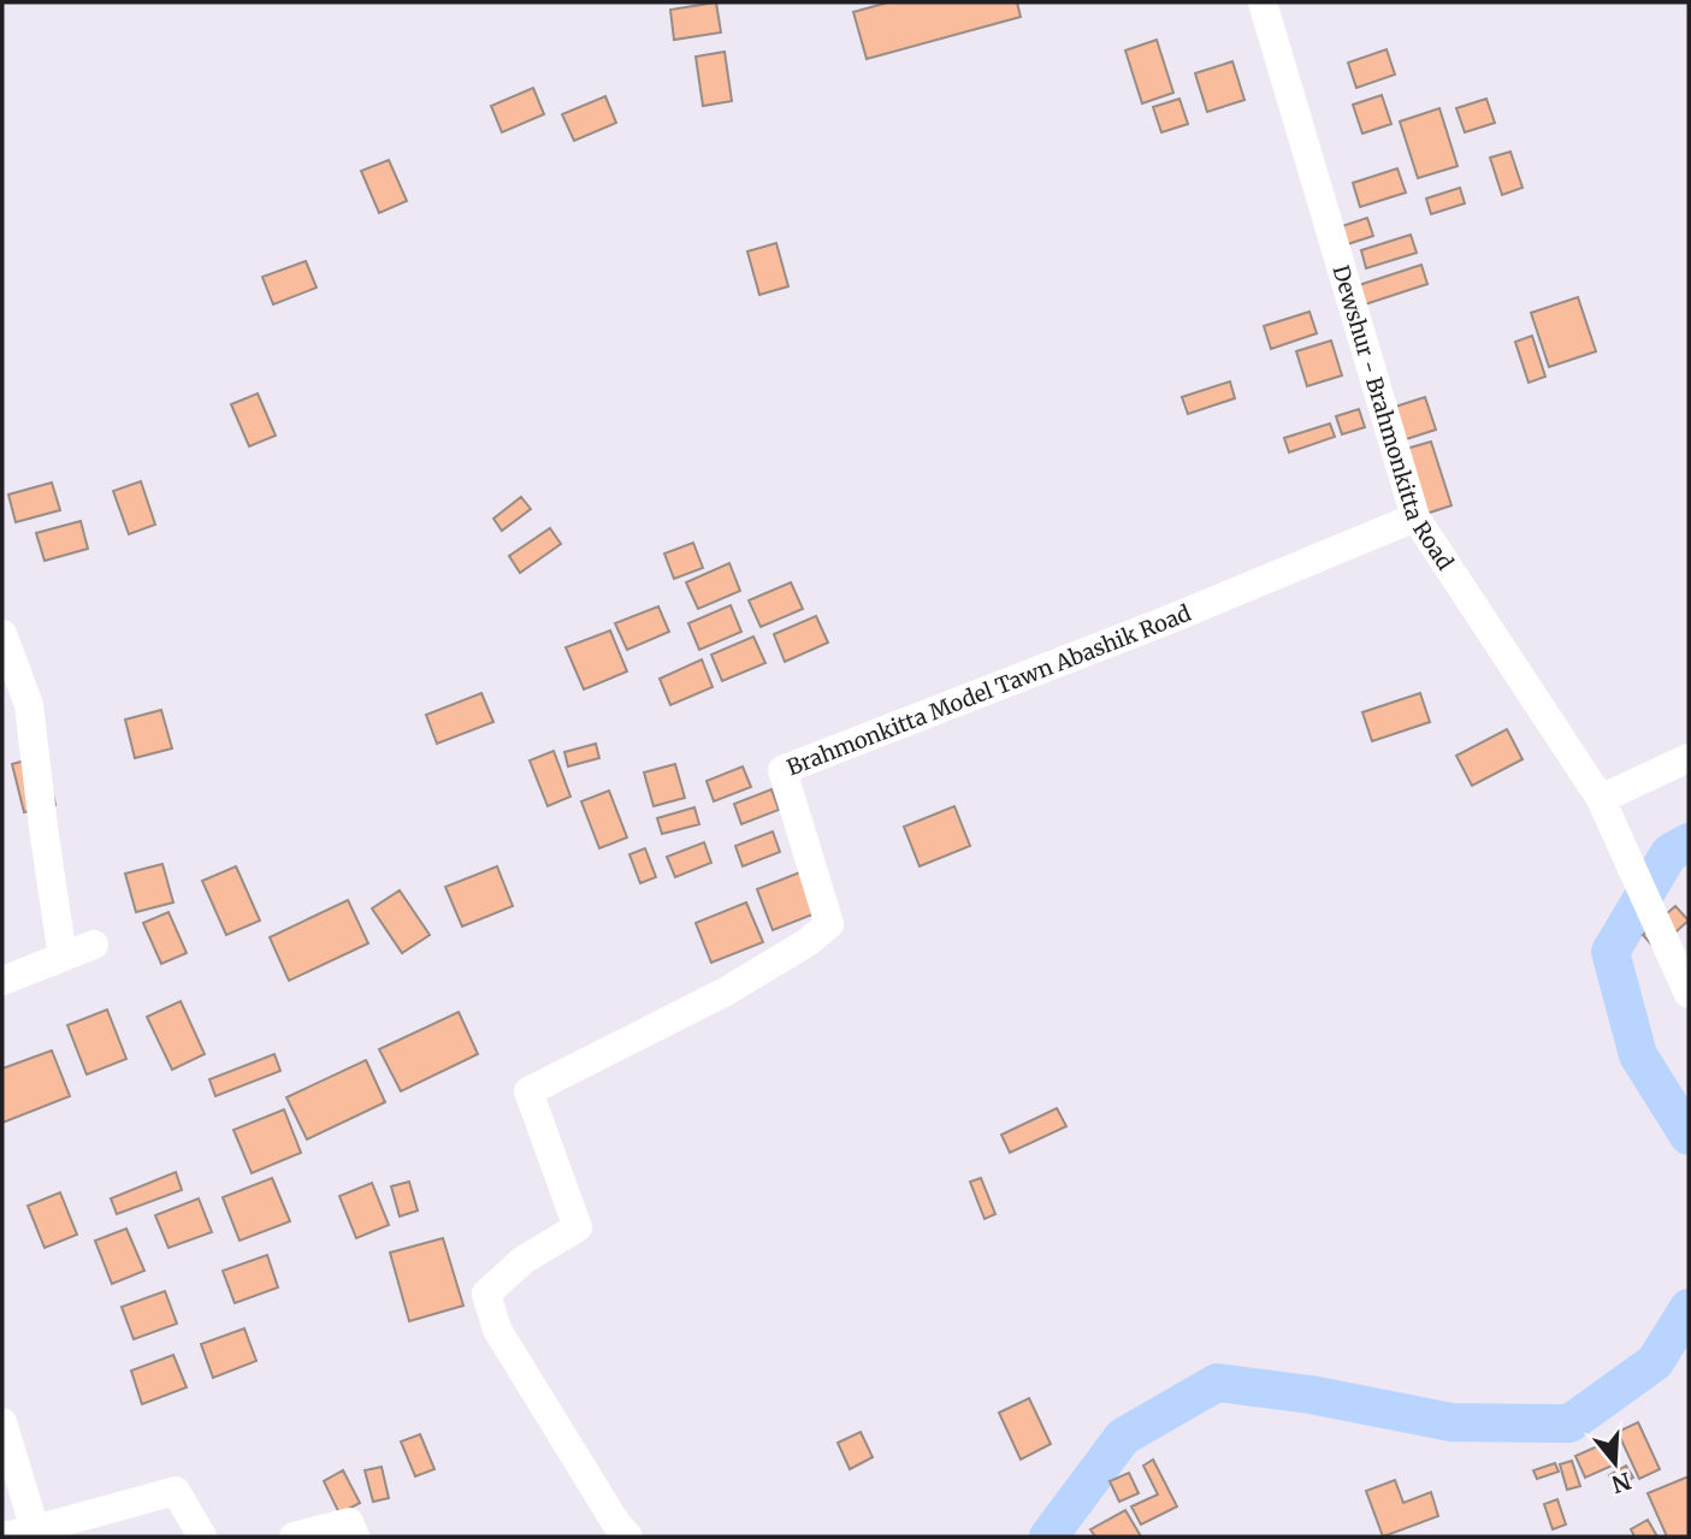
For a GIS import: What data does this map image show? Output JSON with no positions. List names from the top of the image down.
{
  "streets": {
    "street": ["Dewshur - Brahmonkitta Road", "Brahmonkitta Model Tawn Abashik Road"]
  },
  "crossings": [
    ["Dewshur - Brahmonkitta Road", "Brahmonkitta Model Tawn Abashik Road"]
  ],
  "north": "bottom"
}
